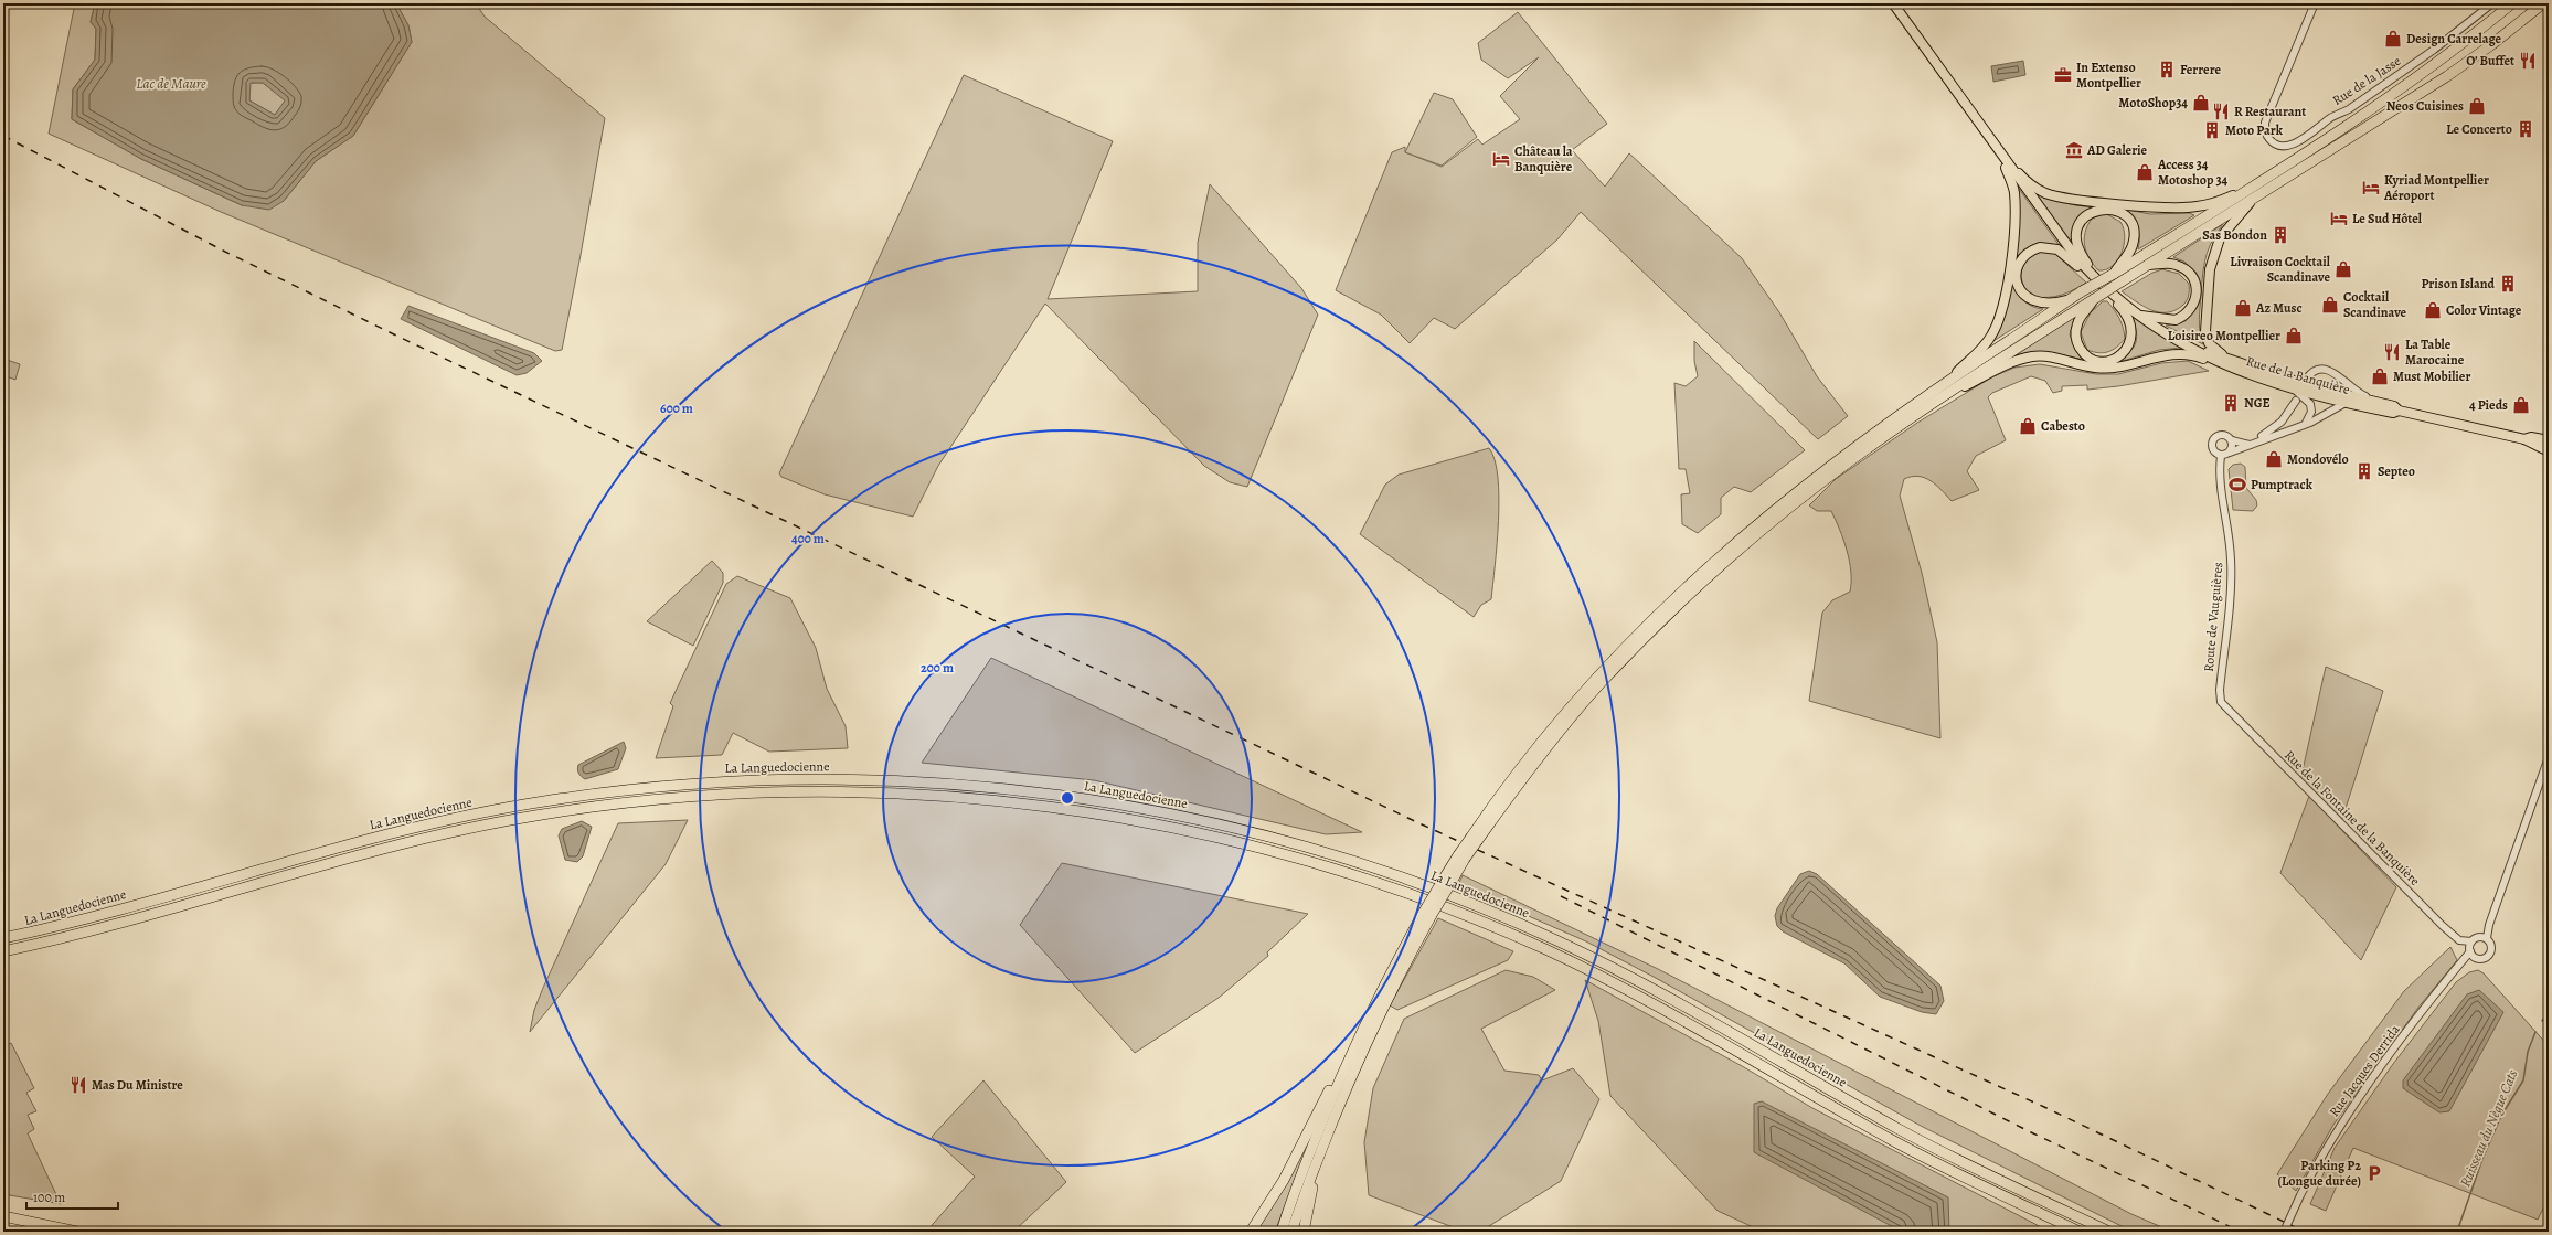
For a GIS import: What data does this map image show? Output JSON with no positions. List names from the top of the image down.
{
  "streets": {
    "highway": ["La Languedocienne"],
    "main road": ["Rue de la Banquière"],
    "street": [
      "Rue de la Jasse",
      "Route de Vauguières",
      "Rue de la Fontaine de la Banquière",
      "Rue Jacques Derrida"
    ]
  },
  "crossings": [
    ["Route de Vauguières", "Rue de la Fontaine de la Banquière"],
    ["Rue de la Fontaine de la Banquière", "Rue Jacques Derrida"]
  ],
  "water": ["Lac de Maure", "Ruisseau du Nègue Cats"],
  "places": {
    "shop": [
      "Design Carrelage",
      "MotoShop34",
      "Neos Cuisines",
      "Access 34 Motoshop 34",
      "Livraison Cocktail Scandinave",
      "Cocktail Scandinave",
      "Az Musc",
      "Color Vintage",
      "Loisireo Montpellier",
      "Must Mobilier",
      "4 Pieds",
      "Cabesto",
      "Mondovélo"
    ],
    "restaurant": [
      "O’ Buffet",
      "R Restaurant",
      "La Table Marocaine",
      "Mas Du Ministre"
    ],
    "building": [
      "Ferrere",
      "Le Concerto",
      "Moto Park",
      "Sas Bondon",
      "Prison Island",
      "NGE",
      "Septeo"
    ],
    "office": ["In Extenso Montpellier"],
    "museum": ["AD Galerie"],
    "hotel": ["Château la Banquière", "Kyriad Montpellier Aéroport", "Le Sud Hôtel"],
    "sports": ["Pumptrack"],
    "parking": ["Parking P2 (Longue durée)"]
  },
  "scale_bar": "100 m",
  "rings": ["600 m", "400 m", "200 m"]
}
